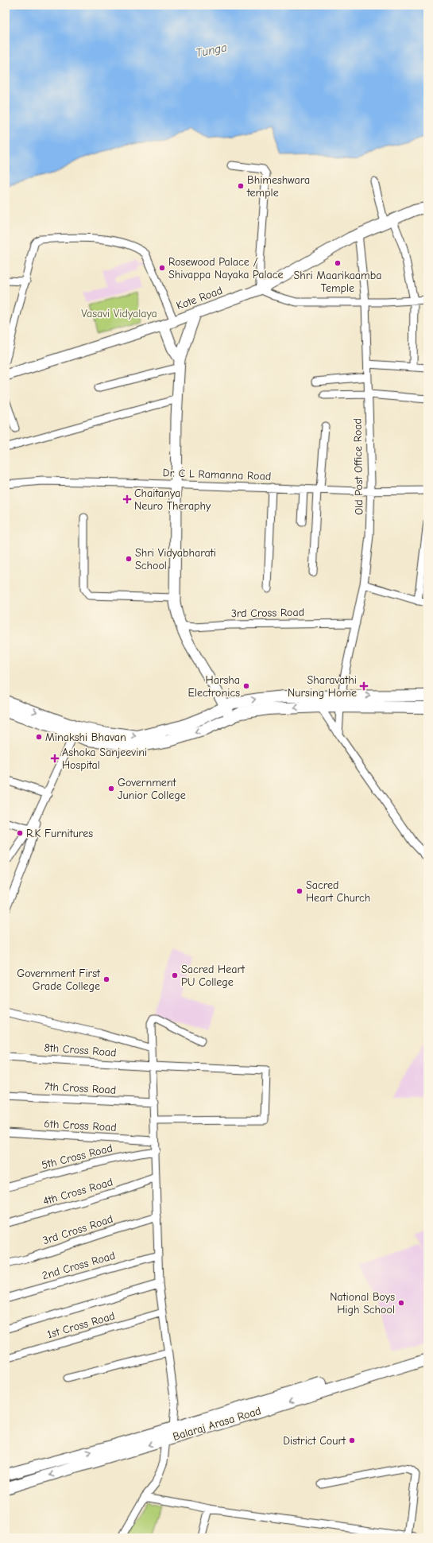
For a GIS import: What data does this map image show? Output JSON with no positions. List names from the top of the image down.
{
  "streets": {
    "main road": ["Balaraj Arasa Road"],
    "street": [
      "Kote Road",
      "Old Post Office Road",
      "Dr. C L Ramanna Road",
      "3rd Cross Road",
      "8th Cross Road",
      "7th Cross Road",
      "6th Cross Road",
      "5th Cross Road",
      "4th Cross Road",
      "2nd Cross Road",
      "1st Cross Road"
    ]
  },
  "crossings": [
    ["Kote Road", "Old Post Office Road"],
    ["Old Post Office Road", "Dr. C L Ramanna Road"],
    ["Old Post Office Road", "3rd Cross Road"]
  ],
  "water": ["Tunga"],
  "parks": ["Vasavi Vidyalaya"],
  "places": {
    "other": [
      "Bhimeshwara temple",
      "Shri Maarikaamba Temple",
      "Rosewood Palace / Shivappa Nayaka Palace",
      "Shri Vidyabharati School",
      "Harsha Electronics",
      "Minakshi Bhavan",
      "Government Junior College",
      "R.K Furnitures",
      "Sacred Heart Church",
      "Sacred Heart PU College",
      "Government First Grade College",
      "National Boys High School",
      "District Court"
    ],
    "health": ["Chaitanya Neuro Theraphy", "Sharavathi Nursing Home", "Ashoka Sanjeevini Hospital"]
  }
}
